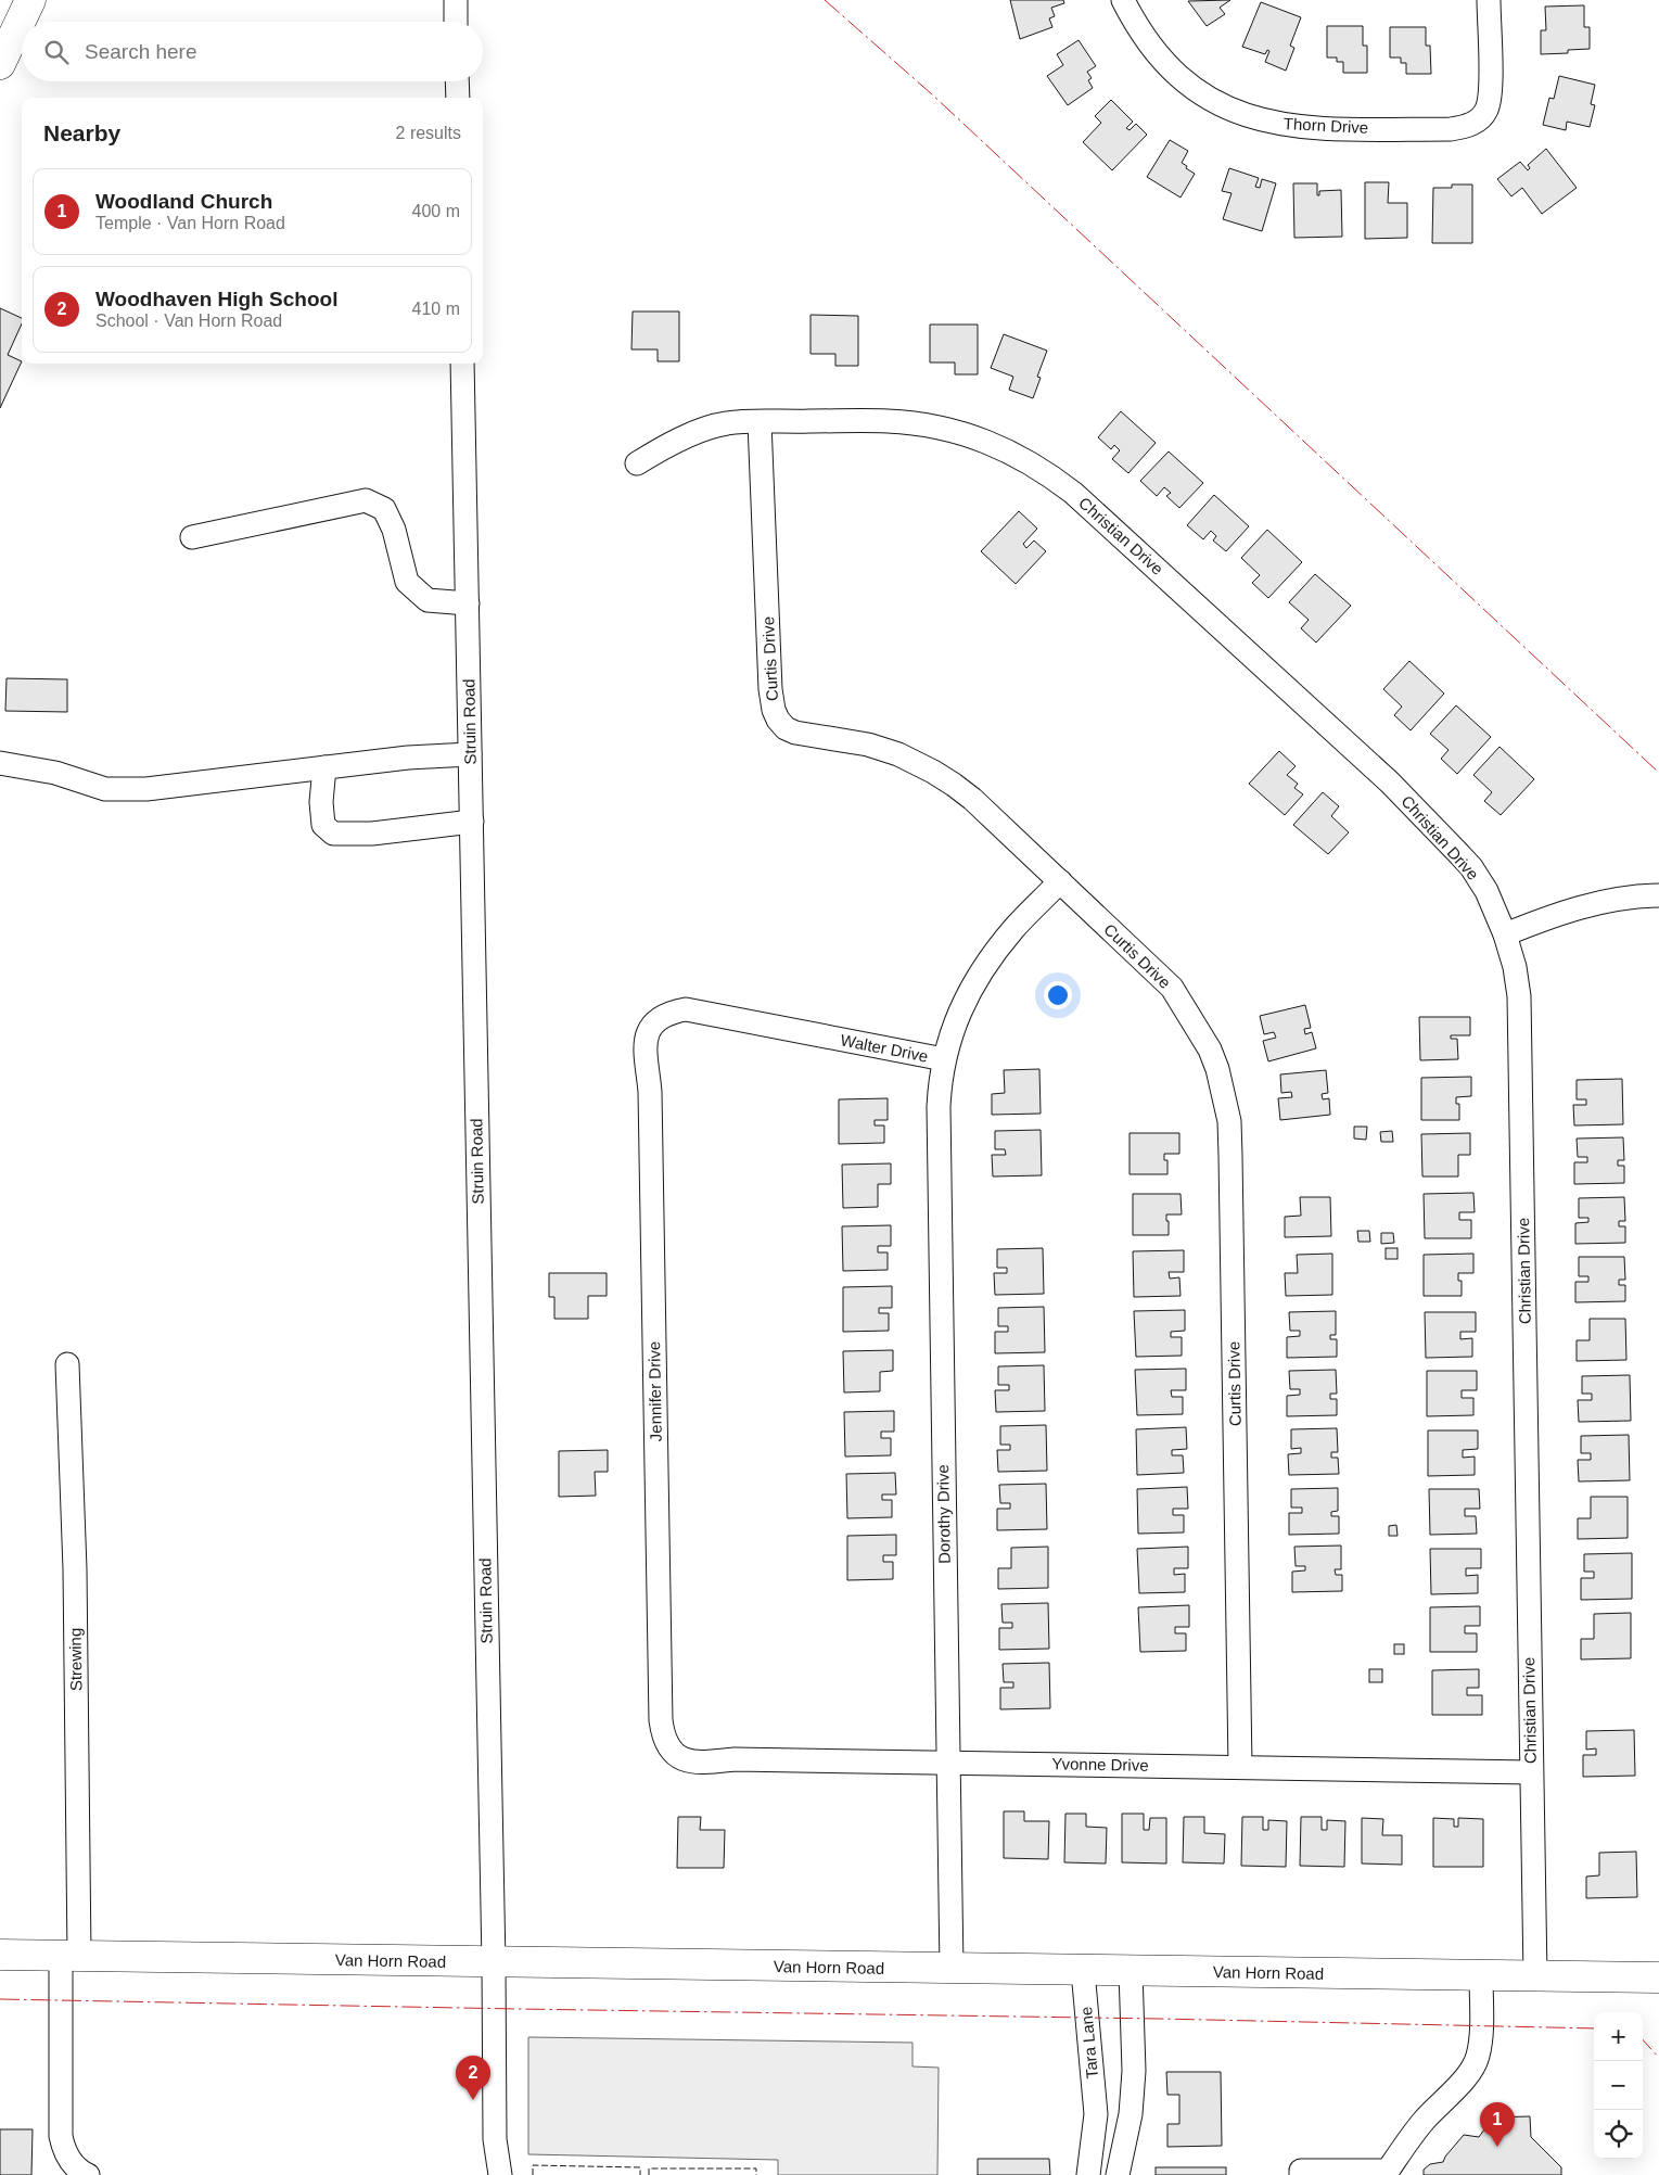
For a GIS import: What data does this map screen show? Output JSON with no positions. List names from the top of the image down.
{
  "streets": {
    "main road": ["Van Horn Road"],
    "street": [
      "Thorn Drive",
      "Christian Drive",
      "Curtis Drive",
      "Struin Road",
      "Walter Drive",
      "Jennifer Drive",
      "Dorothy Drive",
      "Strewing",
      "Yvonne Drive",
      "Tara Lane"
    ]
  },
  "crossings": [
    ["Christian Drive", "Curtis Drive"],
    ["Christian Drive", "Yvonne Drive"],
    ["Christian Drive", "Van Horn Road"],
    ["Curtis Drive", "Walter Drive"],
    ["Curtis Drive", "Yvonne Drive"],
    ["Struin Road", "Van Horn Road"],
    ["Walter Drive", "Jennifer Drive"],
    ["Walter Drive", "Dorothy Drive"],
    ["Jennifer Drive", "Yvonne Drive"],
    ["Dorothy Drive", "Yvonne Drive"],
    ["Dorothy Drive", "Van Horn Road"],
    ["Strewing", "Van Horn Road"],
    ["Van Horn Road", "Tara Lane"]
  ],
  "page": {
    "search": "Search here",
    "heading": ["Nearby", "2 results"],
    "list": [
      {
        "mark": "1",
        "name": "Woodland Church",
        "note": "Temple · Van Horn Road",
        "value": "400 m"
      },
      {
        "mark": "2",
        "name": "Woodhaven High School",
        "note": "School · Van Horn Road",
        "value": "410 m"
      }
    ],
    "map_buttons": ["+", "−"],
    "pins": ["2", "1"]
  }
}
